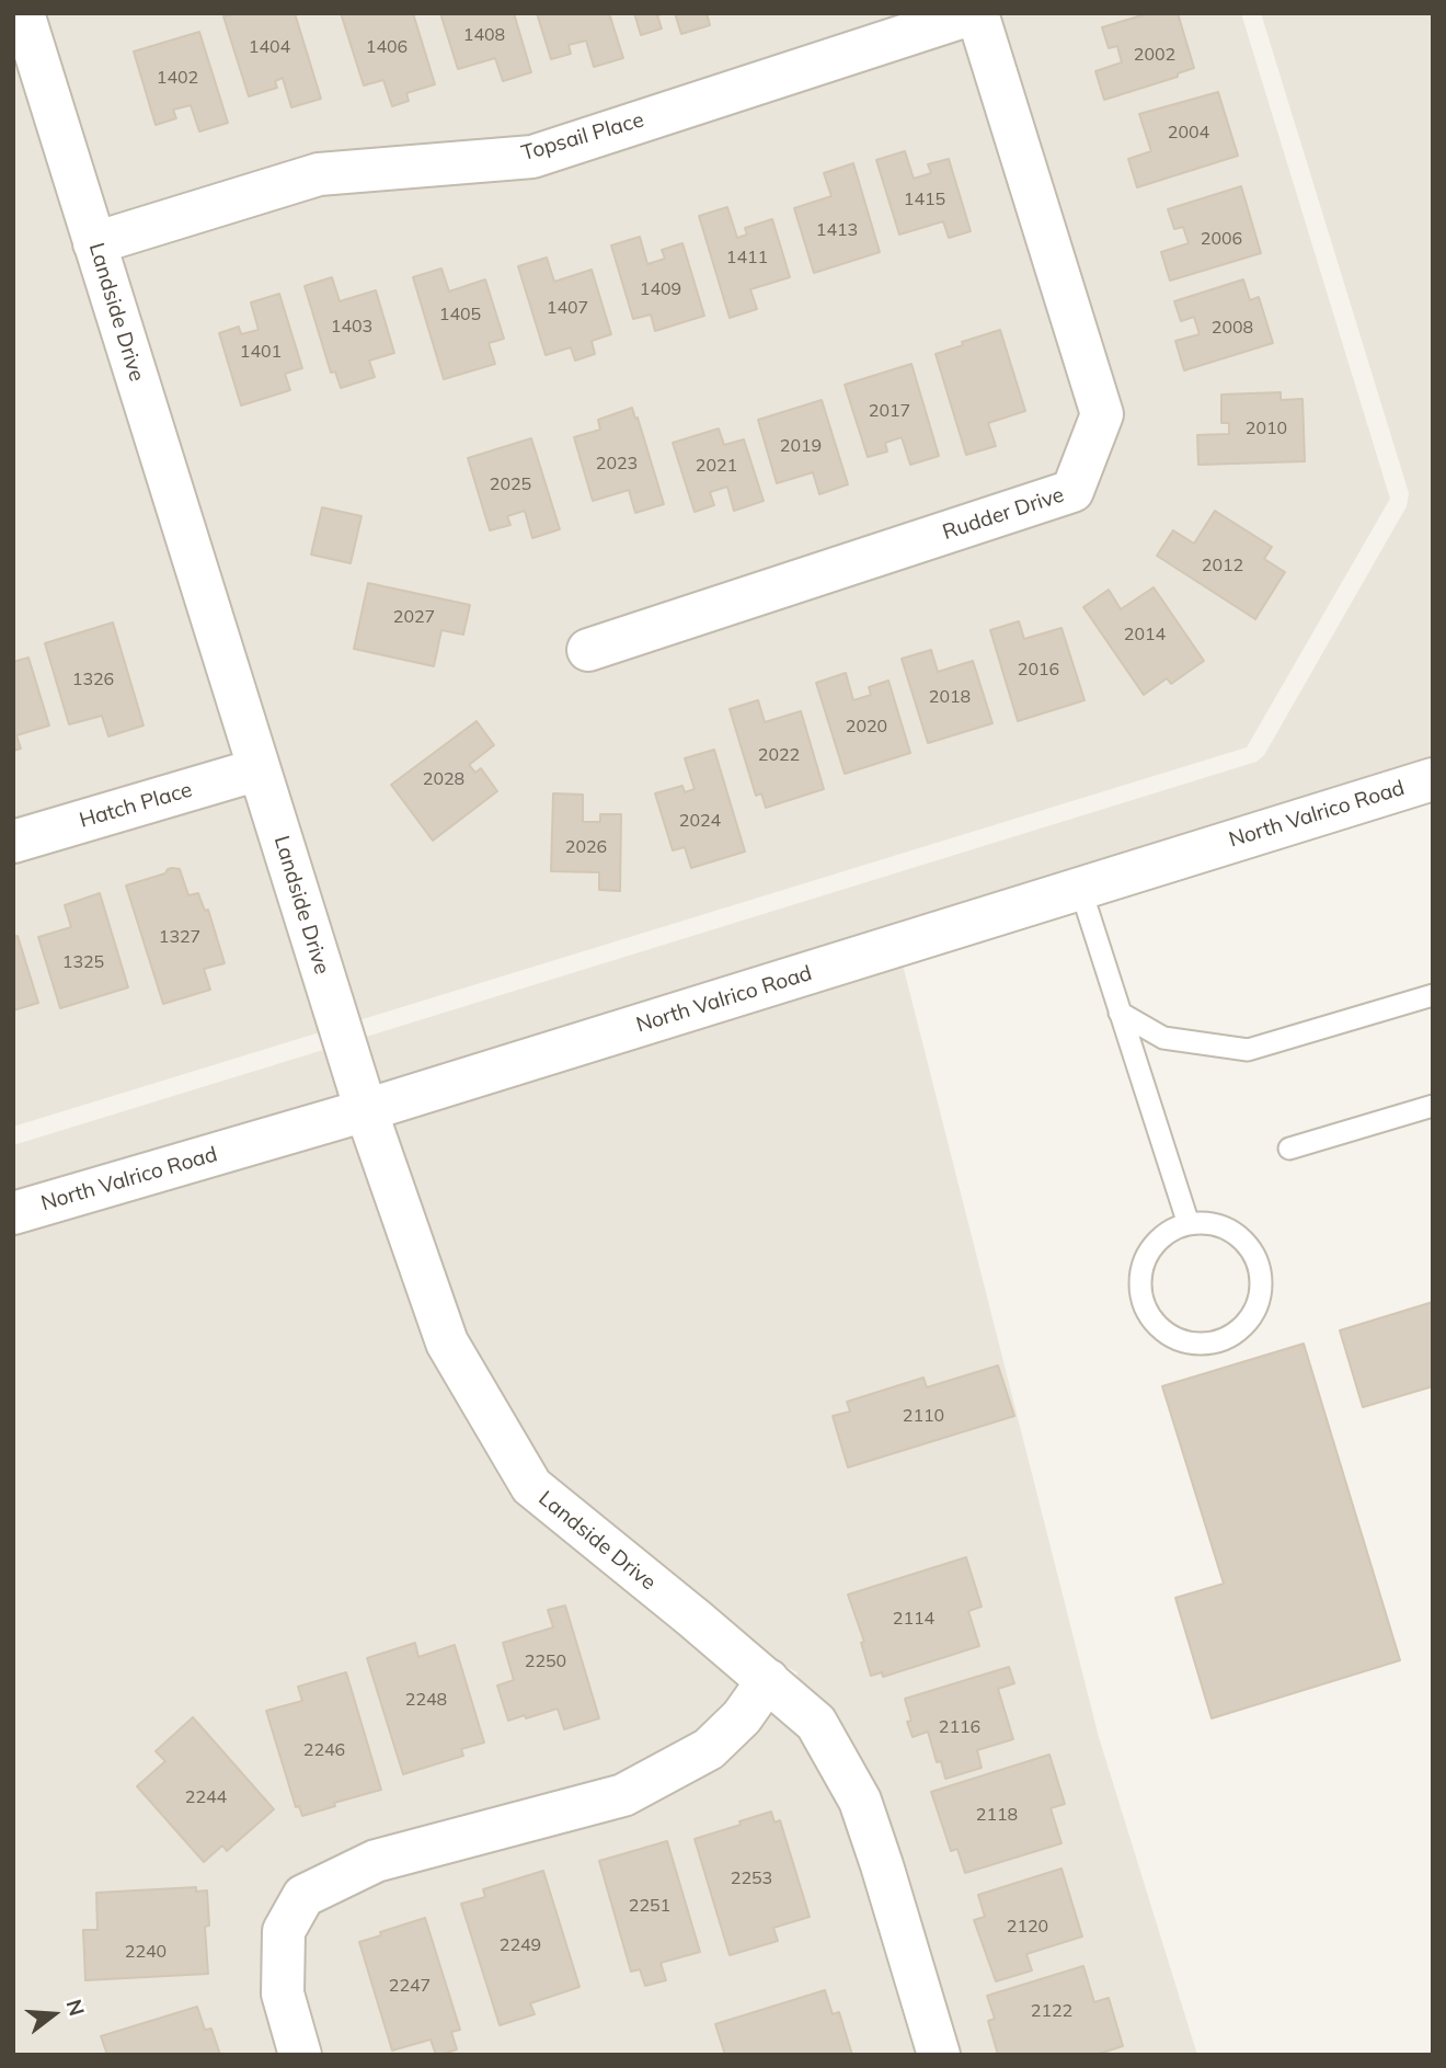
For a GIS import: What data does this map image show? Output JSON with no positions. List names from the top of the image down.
{
  "streets": {
    "street": [
      "Topsail Place",
      "Landside Drive",
      "Rudder Drive",
      "Hatch Place",
      "North Valrico Road"
    ]
  },
  "crossings": [
    ["Topsail Place", "Landside Drive"],
    ["Topsail Place", "Rudder Drive"],
    ["Landside Drive", "Hatch Place"],
    ["Landside Drive", "North Valrico Road"]
  ],
  "house_numbers": [
    "1408",
    "1404",
    "1406",
    "2002",
    "1402",
    "2004",
    "1415",
    "1413",
    "2006",
    "1411",
    "1409",
    "1407",
    "1405",
    "1403",
    "2008",
    "1401",
    "2017",
    "2010",
    "2019",
    "2023",
    "2021",
    "2025",
    "2012",
    "2027",
    "2014",
    "2016",
    "1326",
    "2018",
    "2020",
    "2022",
    "2028",
    "2024",
    "2026",
    "1327",
    "1325",
    "2110",
    "2114",
    "2250",
    "2248",
    "2116",
    "2246",
    "2244",
    "2118",
    "2253",
    "2251",
    "2120",
    "2249",
    "2240",
    "2247",
    "2122"
  ],
  "north": "right"
}
